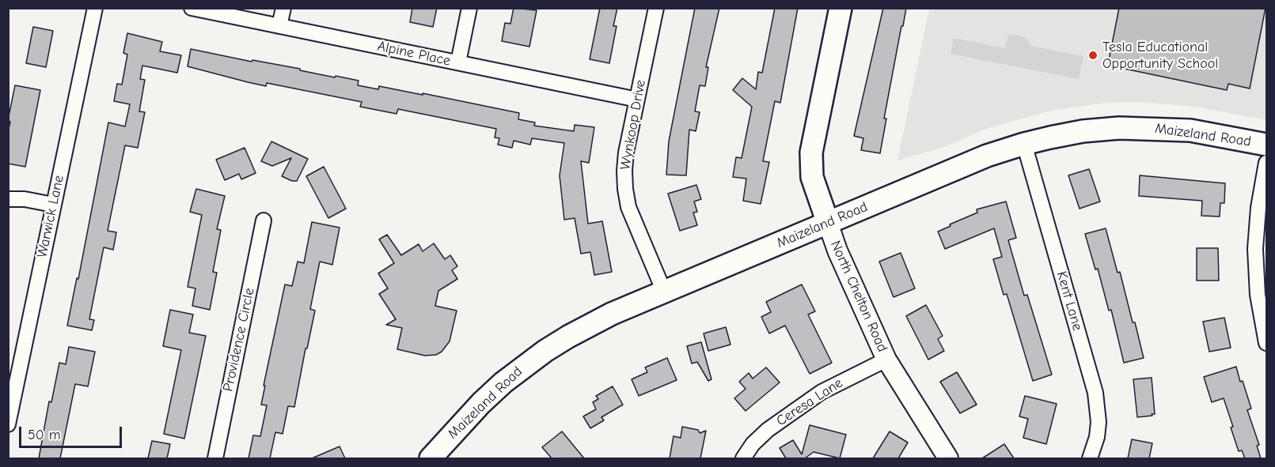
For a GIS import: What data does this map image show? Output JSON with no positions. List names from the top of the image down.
{
  "streets": {
    "main road": ["Maizeland Road", "North Chelton Road"],
    "street": [
      "Alpine Place",
      "Wynkoop Drive",
      "Warwick Lane",
      "Kent Lane",
      "Providence Circle",
      "Ceresa Lane"
    ]
  },
  "crossings": [
    ["Alpine Place", "Wynkoop Drive"],
    ["Wynkoop Drive", "Maizeland Road"],
    ["Maizeland Road", "North Chelton Road"],
    ["Maizeland Road", "Kent Lane"],
    ["North Chelton Road", "Ceresa Lane"]
  ],
  "places": ["Tesla Educational Opportunity School"],
  "scale_bar": "50 m"
}
